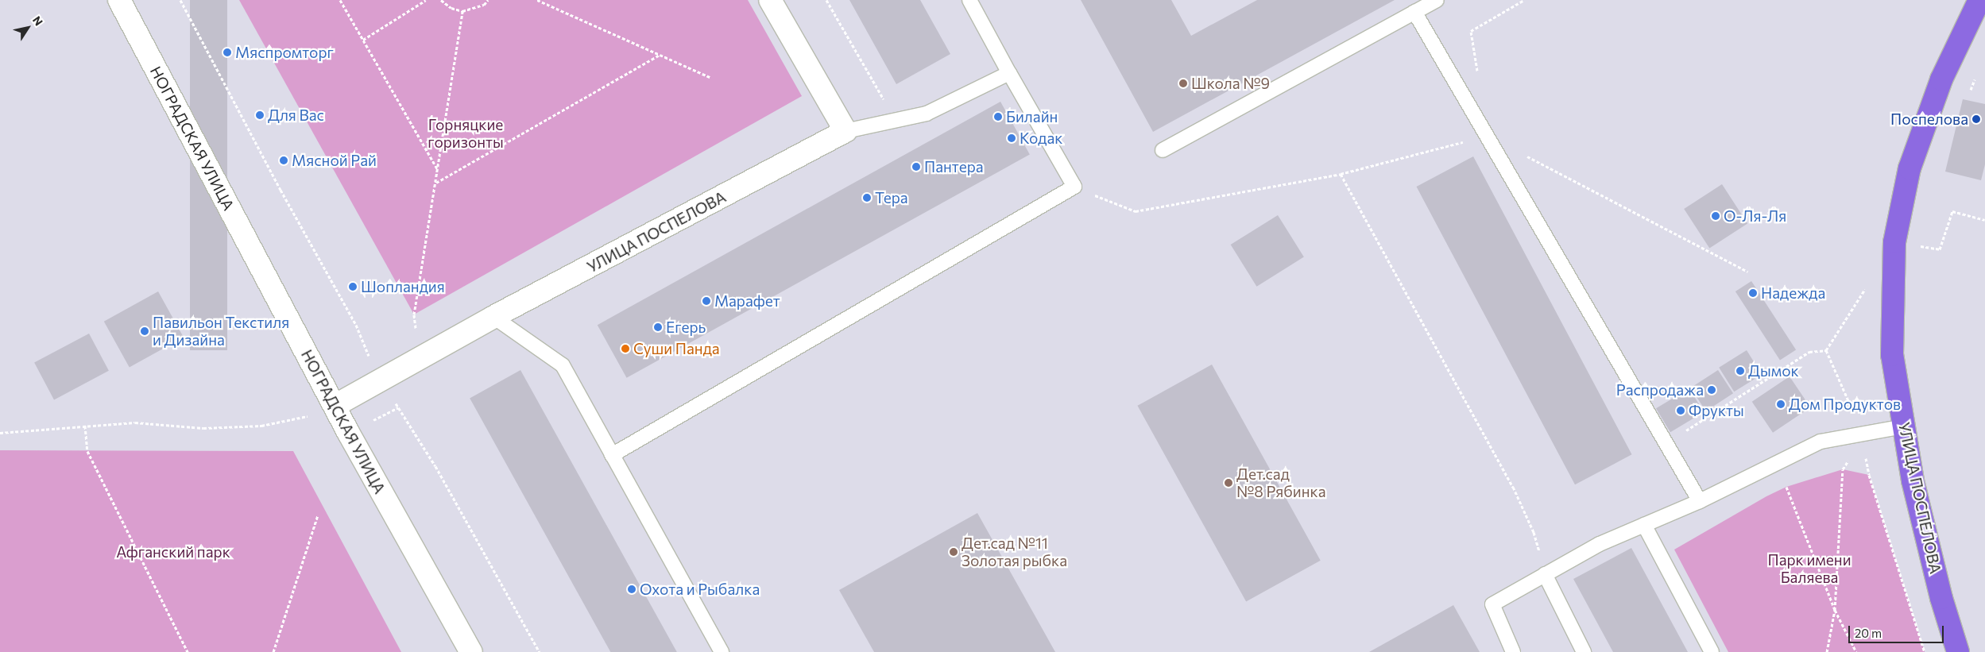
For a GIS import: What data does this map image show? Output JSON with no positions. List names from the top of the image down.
{
  "streets": {
    "main road": ["УЛИЦА ПОСПЕЛОВА"],
    "street": ["НОГРАДСКАЯ УЛИЦА"]
  },
  "crossings": [
    ["НОГРАДСКАЯ УЛИЦА", "УЛИЦА ПОСПЕЛОВА"]
  ],
  "parks": ["Горняцкие горизонты", "Афганский парк", "Парк имени Баляева"],
  "places": [
    "Мяспромторг",
    "Школа №9",
    "Для Вас",
    "Билайн",
    "Поспелова",
    "Кодак",
    "Мясной Рай",
    "Пантера",
    "Тера",
    "О-Ля-Ля",
    "Шопландия",
    "Надежда",
    "Марафет",
    "Егерь",
    "Павильон Текстиля и Дизайна",
    "Суши Панда",
    "Дымок",
    "Распродажа",
    "Дом Продуктов",
    "Фрукты",
    "Дет.сад №8 Рябинка",
    "Дет.сад №11 Золотая рыбка",
    "Охота и Рыбалка"
  ],
  "scale_bar": "20 m",
  "north": "top right"
}
